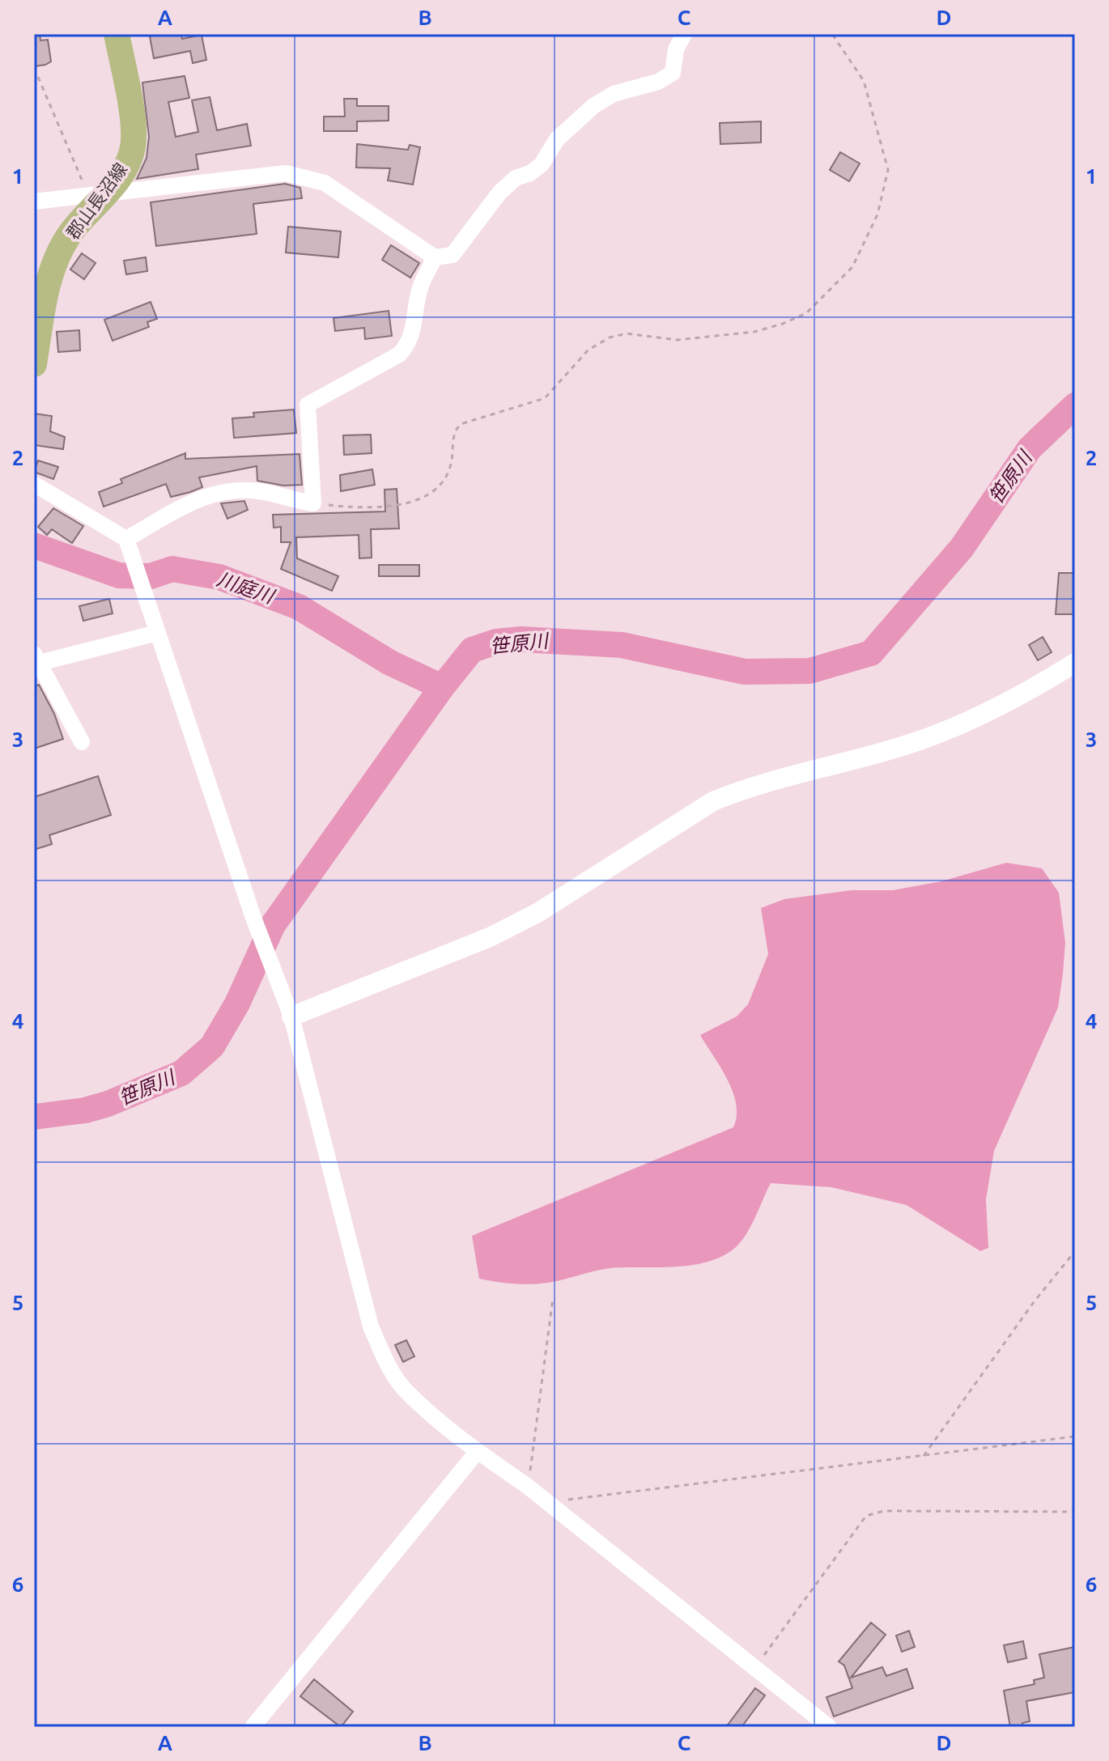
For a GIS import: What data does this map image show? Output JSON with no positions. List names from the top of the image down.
{
  "streets": {
    "main road": ["郡山長沼線"]
  },
  "water": ["笹原川", "川庭川"],
  "grid": {
    "columns": [
      "A",
      "B",
      "C",
      "D"
    ],
    "rows": [
      "1",
      "2",
      "3",
      "4",
      "5",
      "6"
    ]
  }
}
